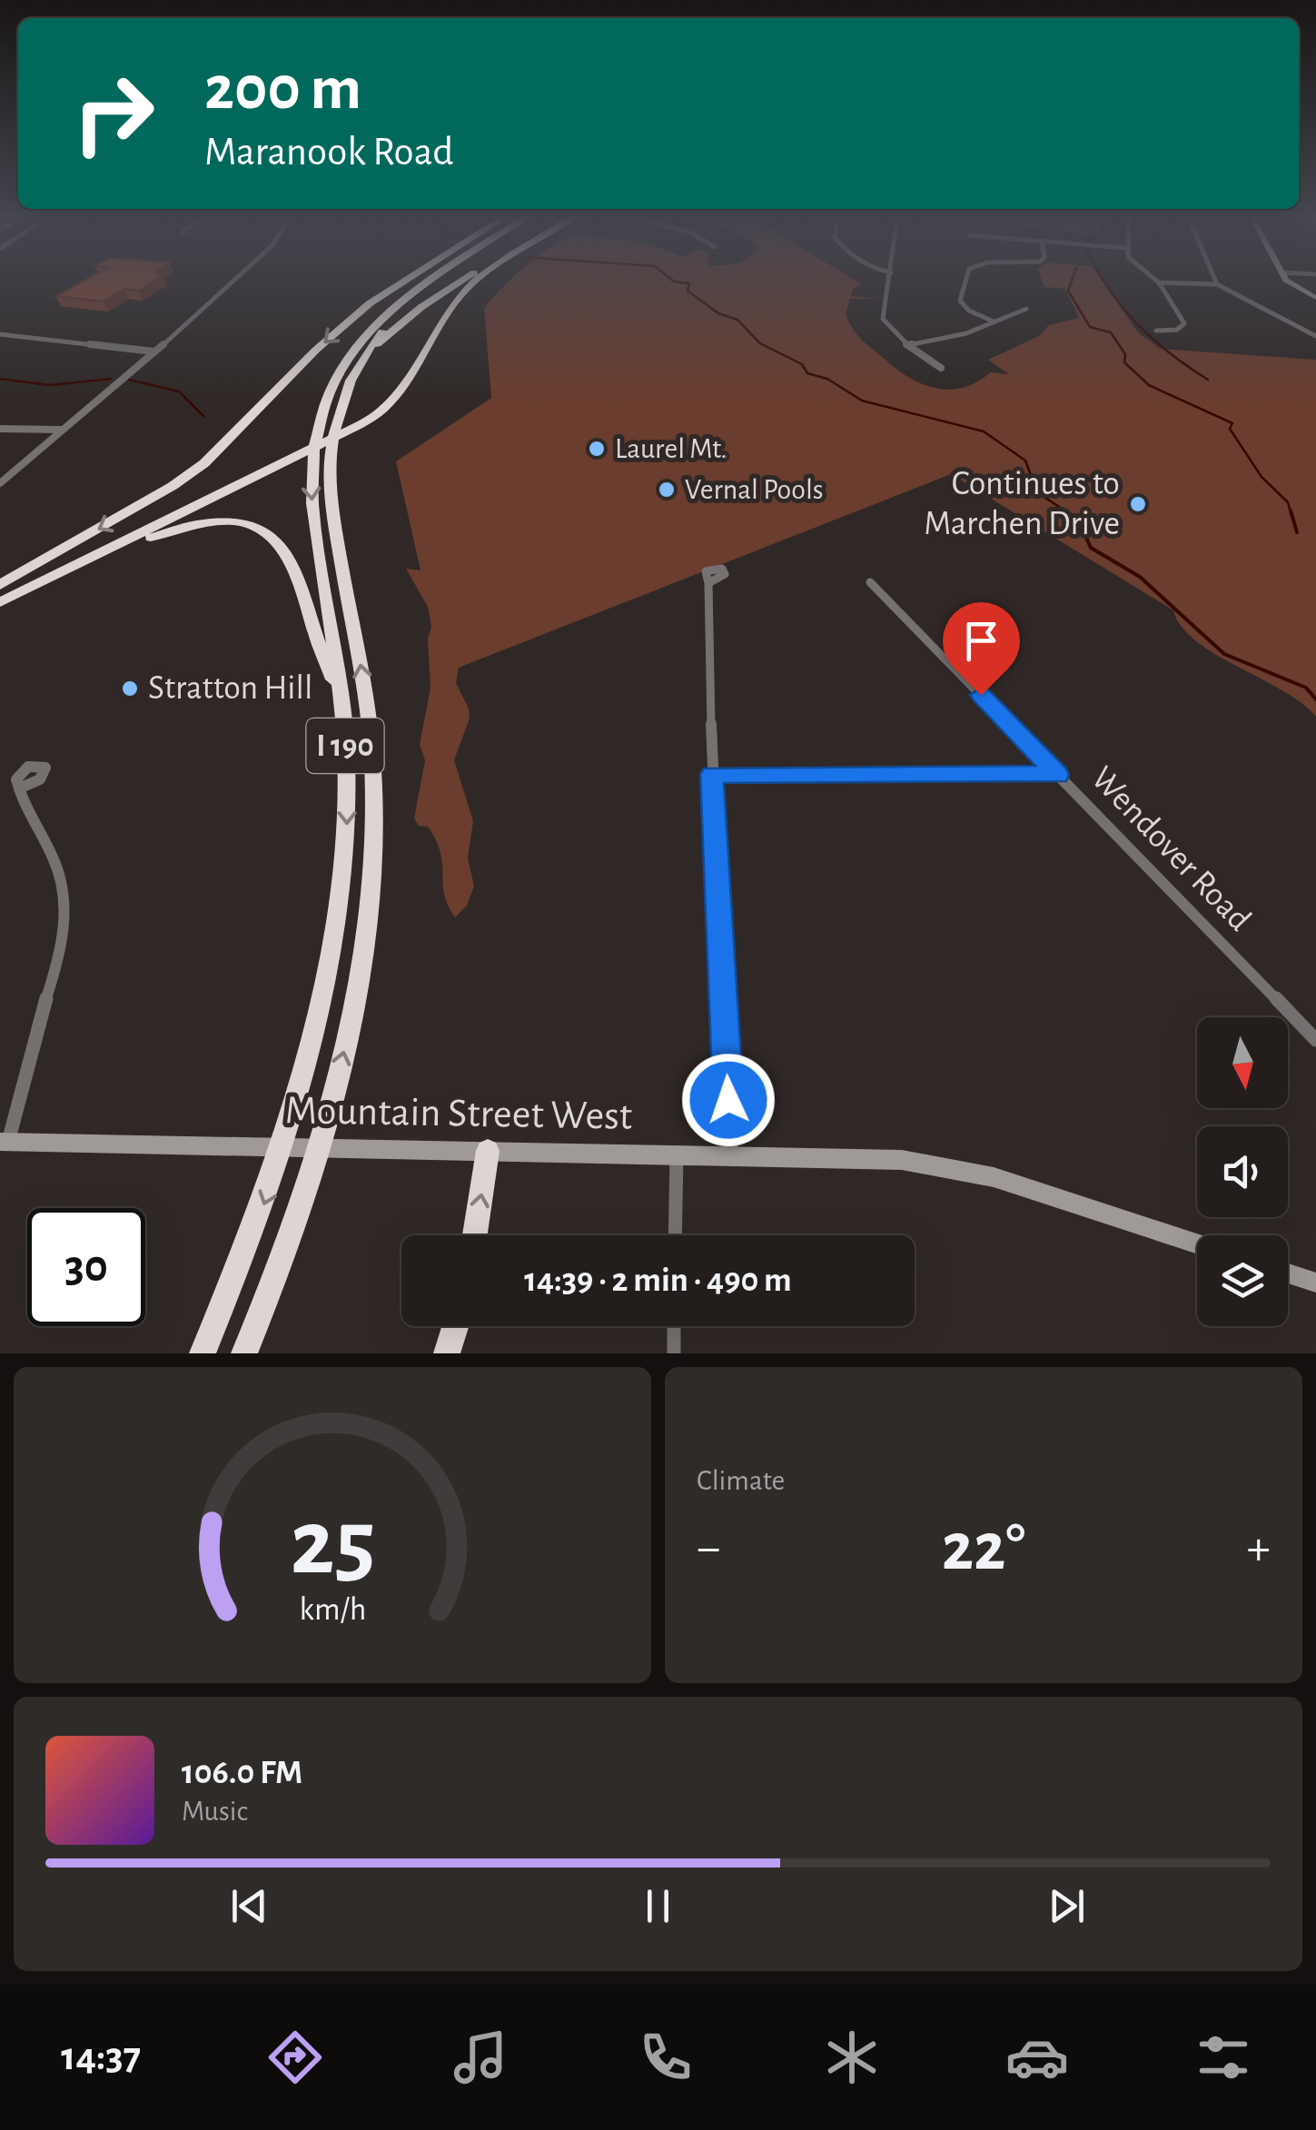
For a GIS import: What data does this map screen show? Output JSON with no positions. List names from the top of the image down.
{
  "streets": {
    "highway": ["I 190"],
    "main road": ["Mountain Street West"],
    "street": ["Wendover Road"]
  },
  "places": [
    "Laurel Mt.",
    "Vernal Pools",
    "Continues to Marchen Drive",
    "Stratton Hill"
  ],
  "north": "bottom",
  "page": {
    "turn": ["200 m", "Maranook Road"],
    "limit": "30",
    "trip": "14:39 · 2 min · 490 m",
    "tile": "Climate",
    "heat": ["−", "22°", "+"],
    "song": ["106.0 FM", "Music"],
    "tabs": "14:37",
    "gauge": ["25", "km/h"]
  }
}
